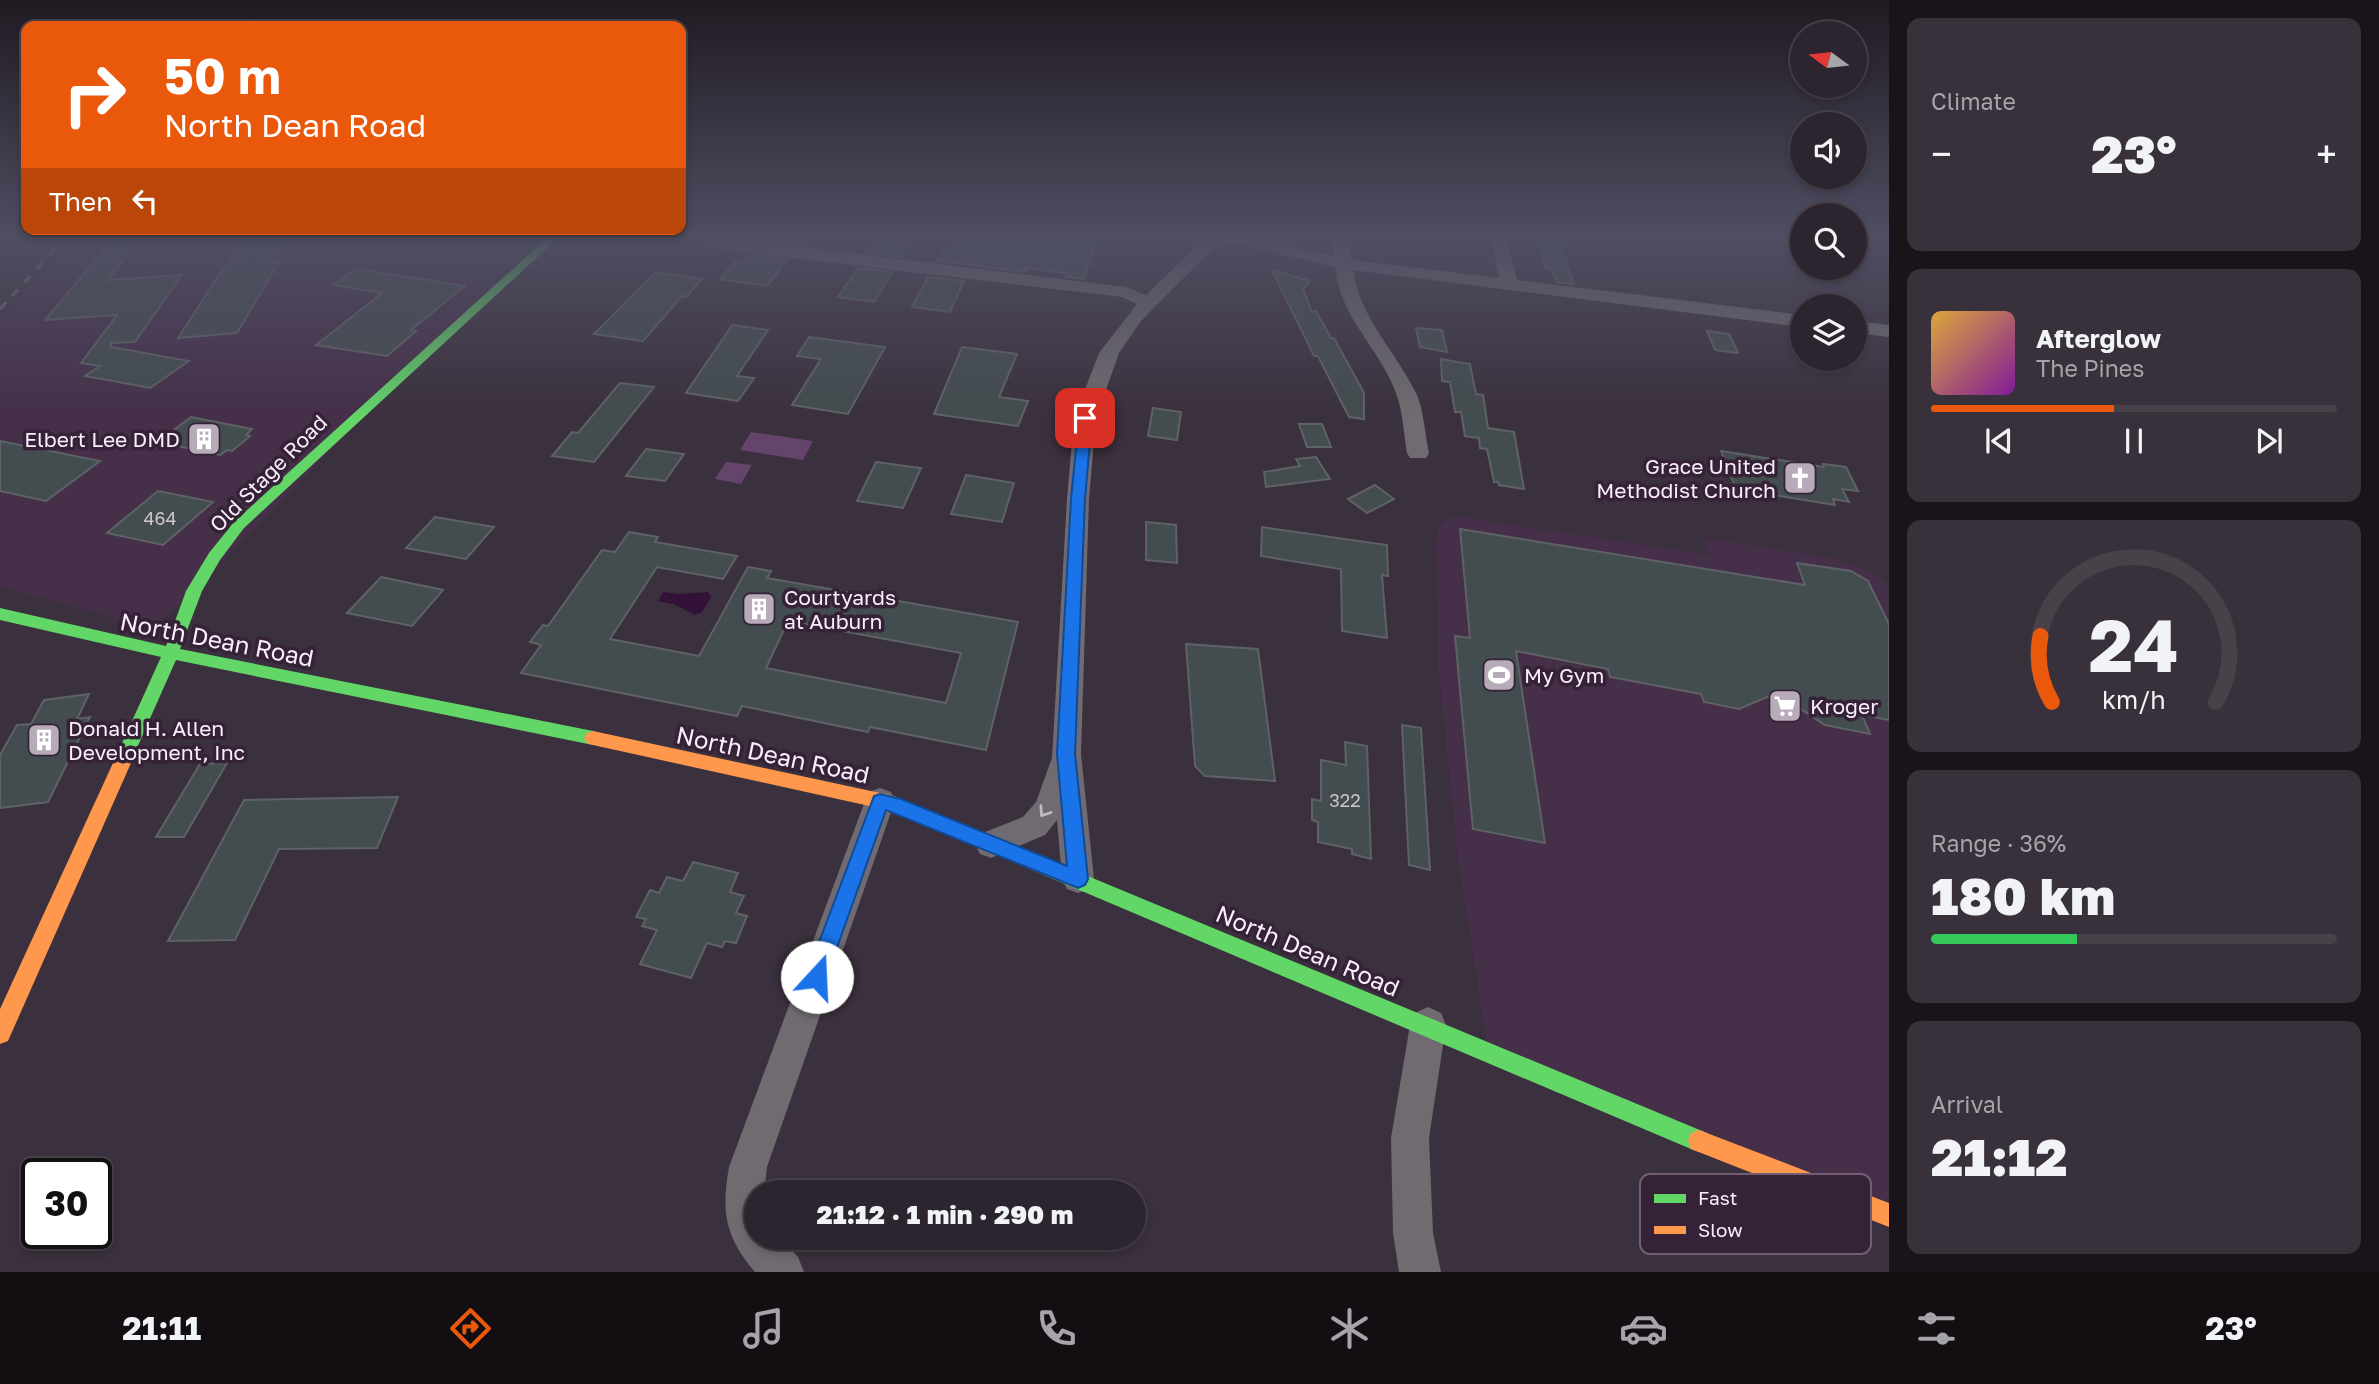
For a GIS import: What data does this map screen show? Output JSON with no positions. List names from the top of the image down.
{
  "streets": {
    "street": ["Old Stage Road", "North Dean Road"]
  },
  "crossings": [
    ["Old Stage Road", "North Dean Road"]
  ],
  "places": {
    "building": ["Elbert Lee DMD", "Courtyards at Auburn", "Donald H. Allen Development, Inc"],
    "church": ["Grace United Methodist Church"],
    "sports": ["My Gym"],
    "supermarket": ["Kroger"]
  },
  "house_numbers": ["464", "322"],
  "legend": ["Fast", "Slow"],
  "north": "left",
  "page": {
    "tile": [
      "Climate",
      ["Range · 36%", "180 km"],
      ["Arrival", "21:12"]
    ],
    "turn": ["50 m", "North Dean Road"],
    "heat": ["−", "23°", "+"],
    "then": "Then",
    "song": ["Afterglow", "The Pines"],
    "limit": "30",
    "trip": "21:12 · 1 min · 290 m",
    "tabs": ["21:11", "23°"],
    "gauge": ["24", "km/h"]
  }
}
